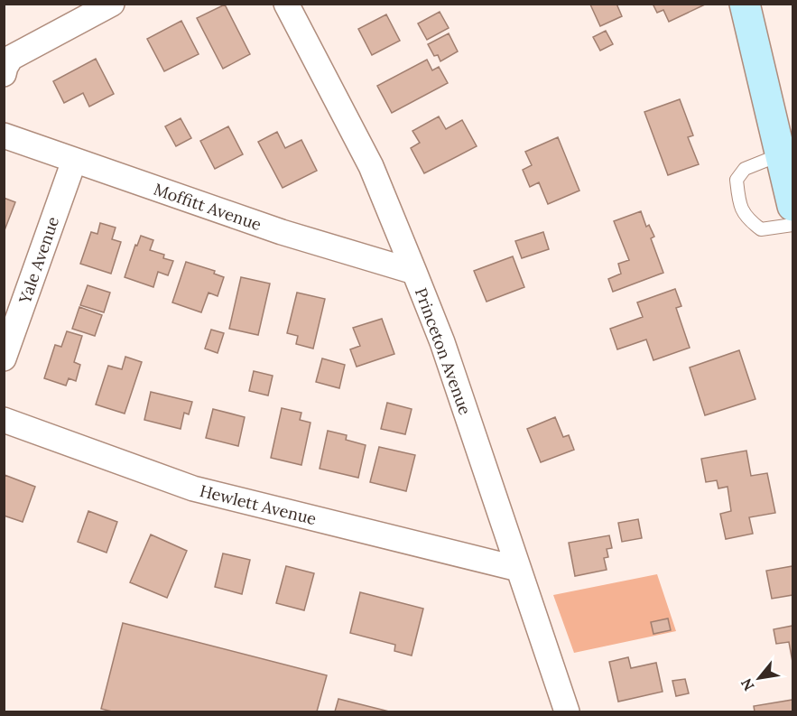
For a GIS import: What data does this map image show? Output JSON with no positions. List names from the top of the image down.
{
  "streets": {
    "street": [
      "Moffitt Avenue",
      "Yale Avenue",
      "Princeton Avenue",
      "Hewlett Avenue"
    ]
  },
  "crossings": [
    ["Moffitt Avenue", "Yale Avenue"],
    ["Moffitt Avenue", "Princeton Avenue"],
    ["Princeton Avenue", "Hewlett Avenue"]
  ],
  "north": "bottom left"
}
